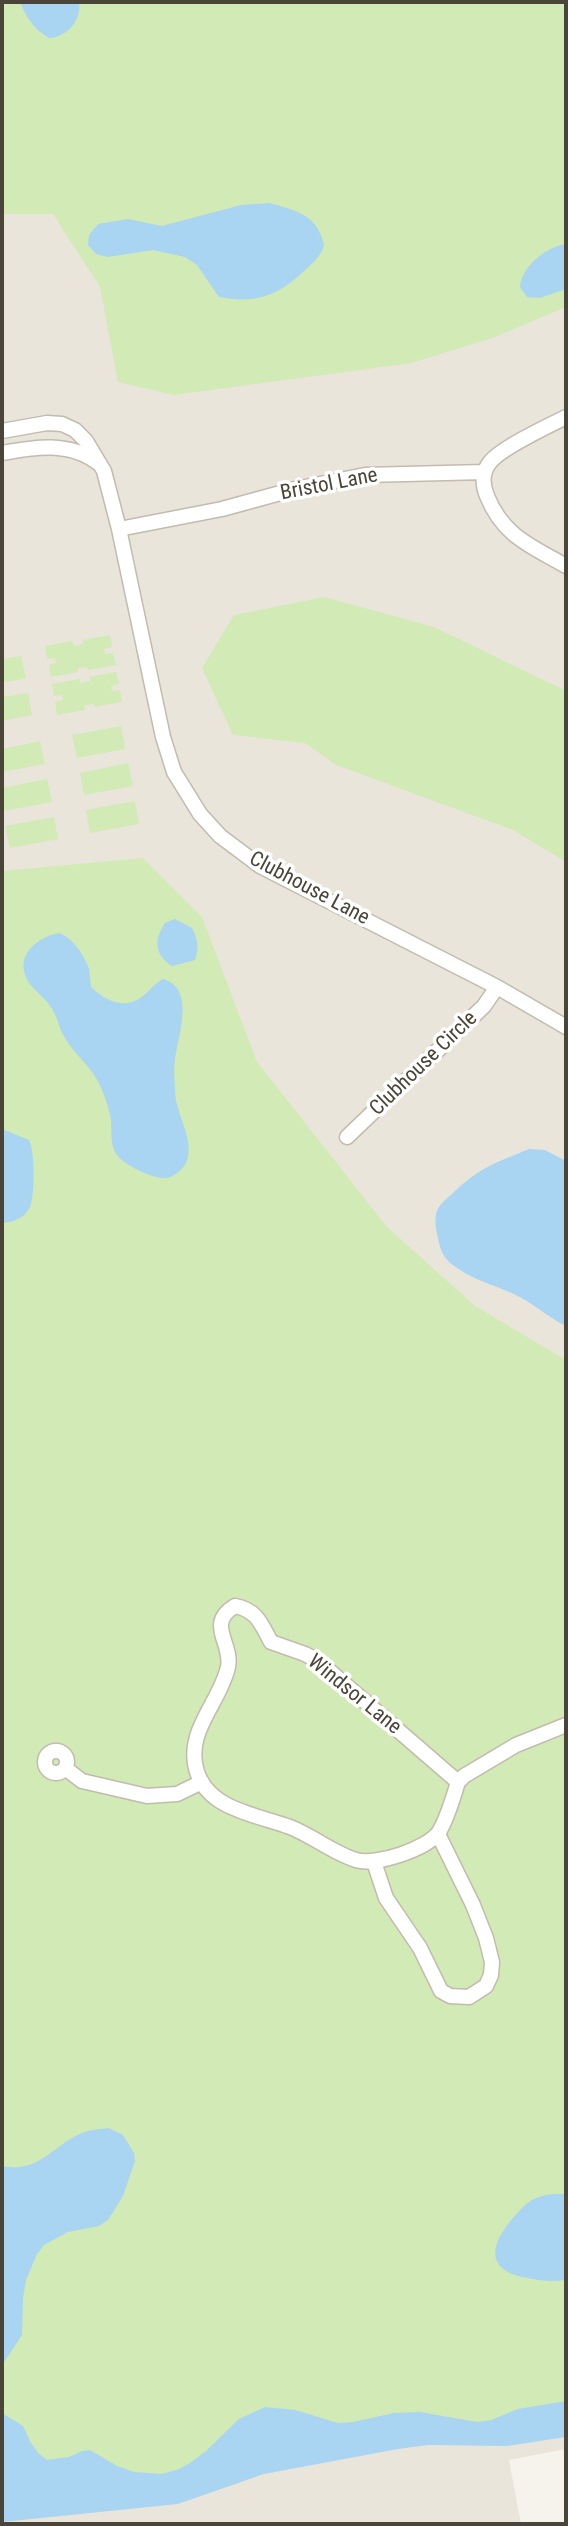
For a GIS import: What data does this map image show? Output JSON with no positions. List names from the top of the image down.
{
  "streets": {
    "street": [
      "Bristol Lane",
      "Clubhouse Lane",
      "Clubhouse Circle",
      "Windsor Lane"
    ]
  },
  "crossings": [
    ["Bristol Lane", "Clubhouse Lane"],
    ["Clubhouse Lane", "Clubhouse Circle"]
  ]
}
